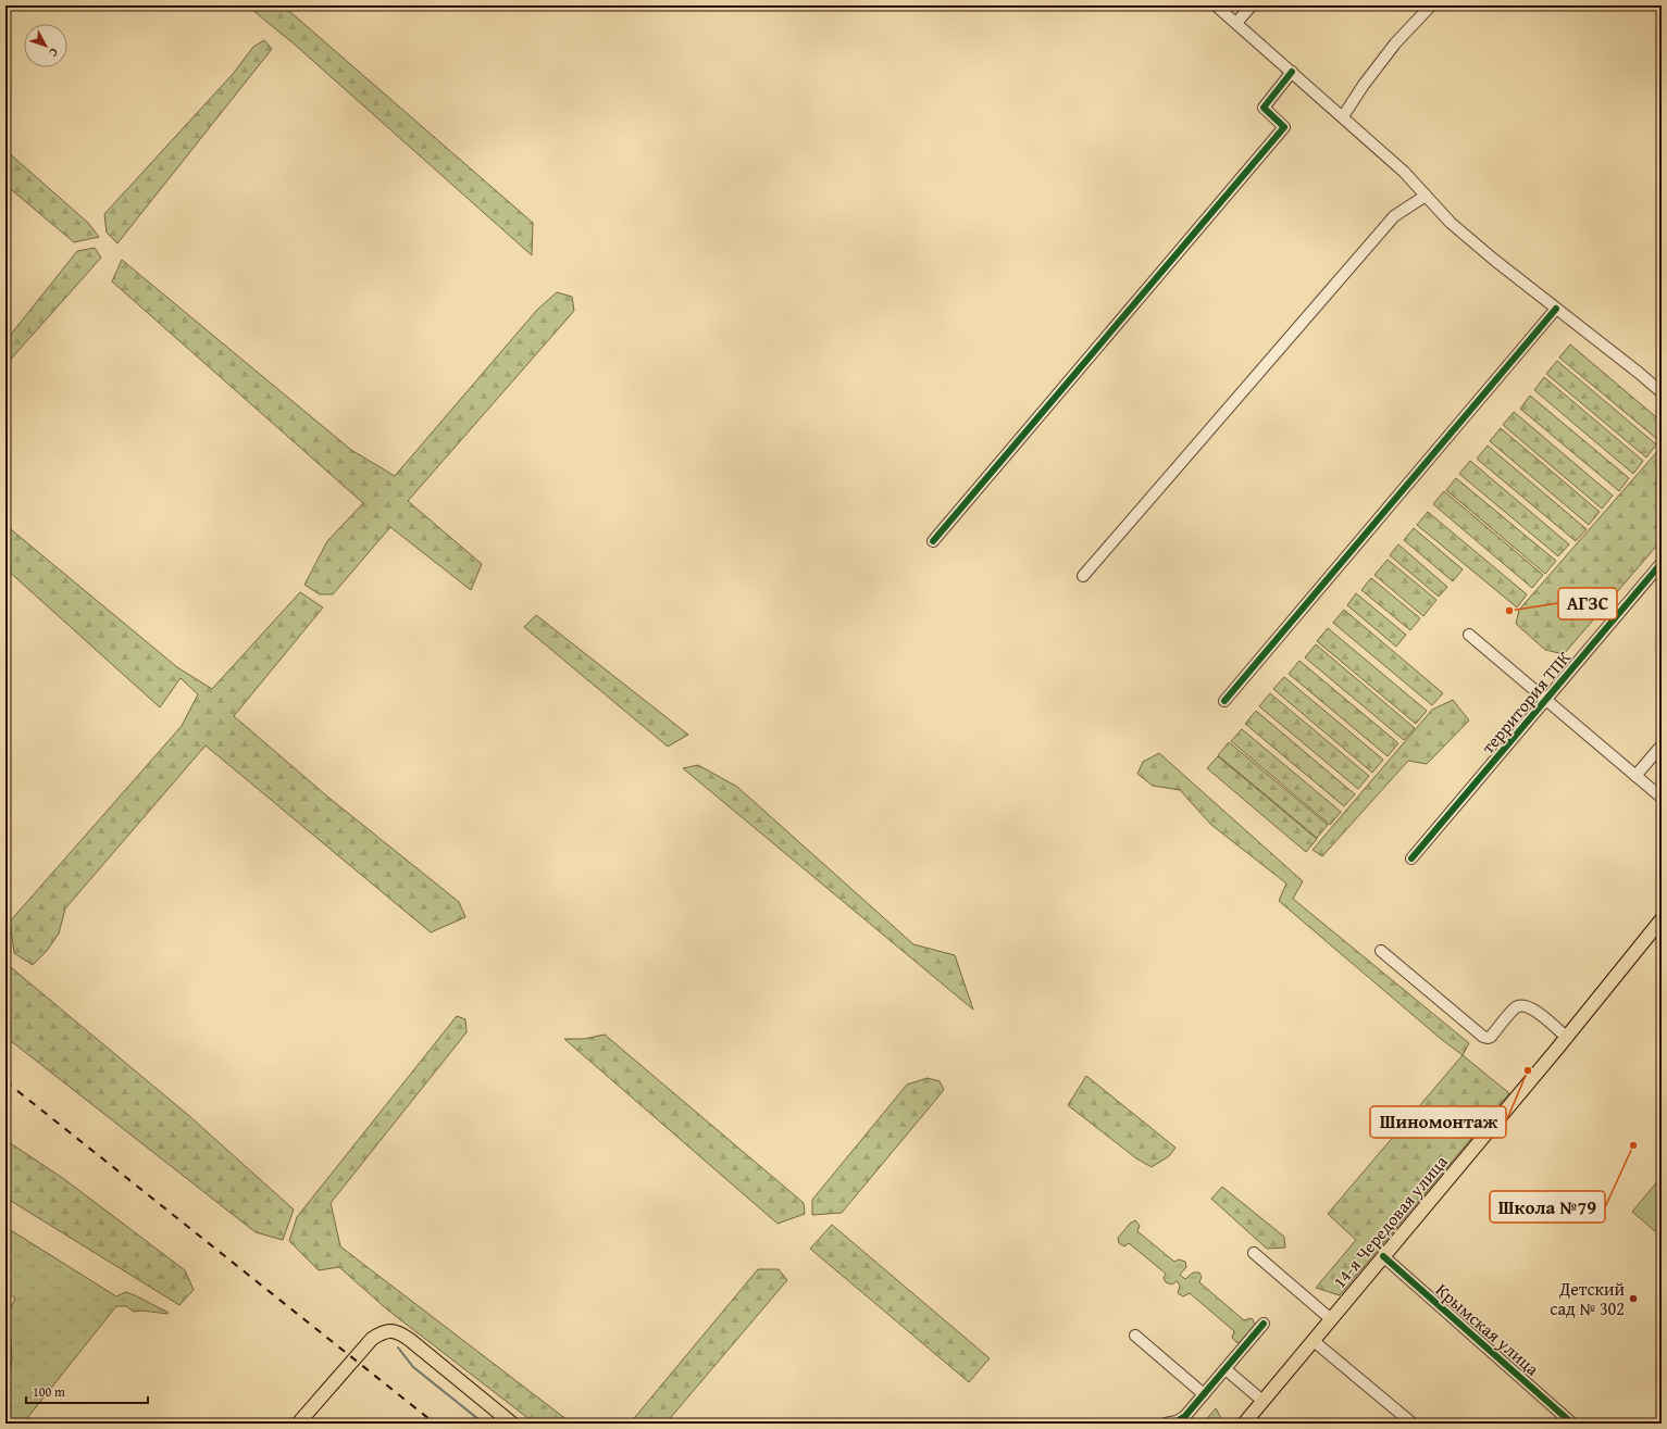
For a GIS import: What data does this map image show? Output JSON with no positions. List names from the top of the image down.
{
  "streets": {
    "main road": ["14-я Чередовая улица"],
    "street": ["территория ТПК", "Крымская улица"]
  },
  "crossings": [
    ["14-я Чередовая улица", "Крымская улица"]
  ],
  "places": [
    "АГЗС",
    "Шиномонтаж",
    "Школа №79",
    "Детский сад № 302"
  ],
  "scale_bar": "100 m",
  "north": "bottom right"
}
